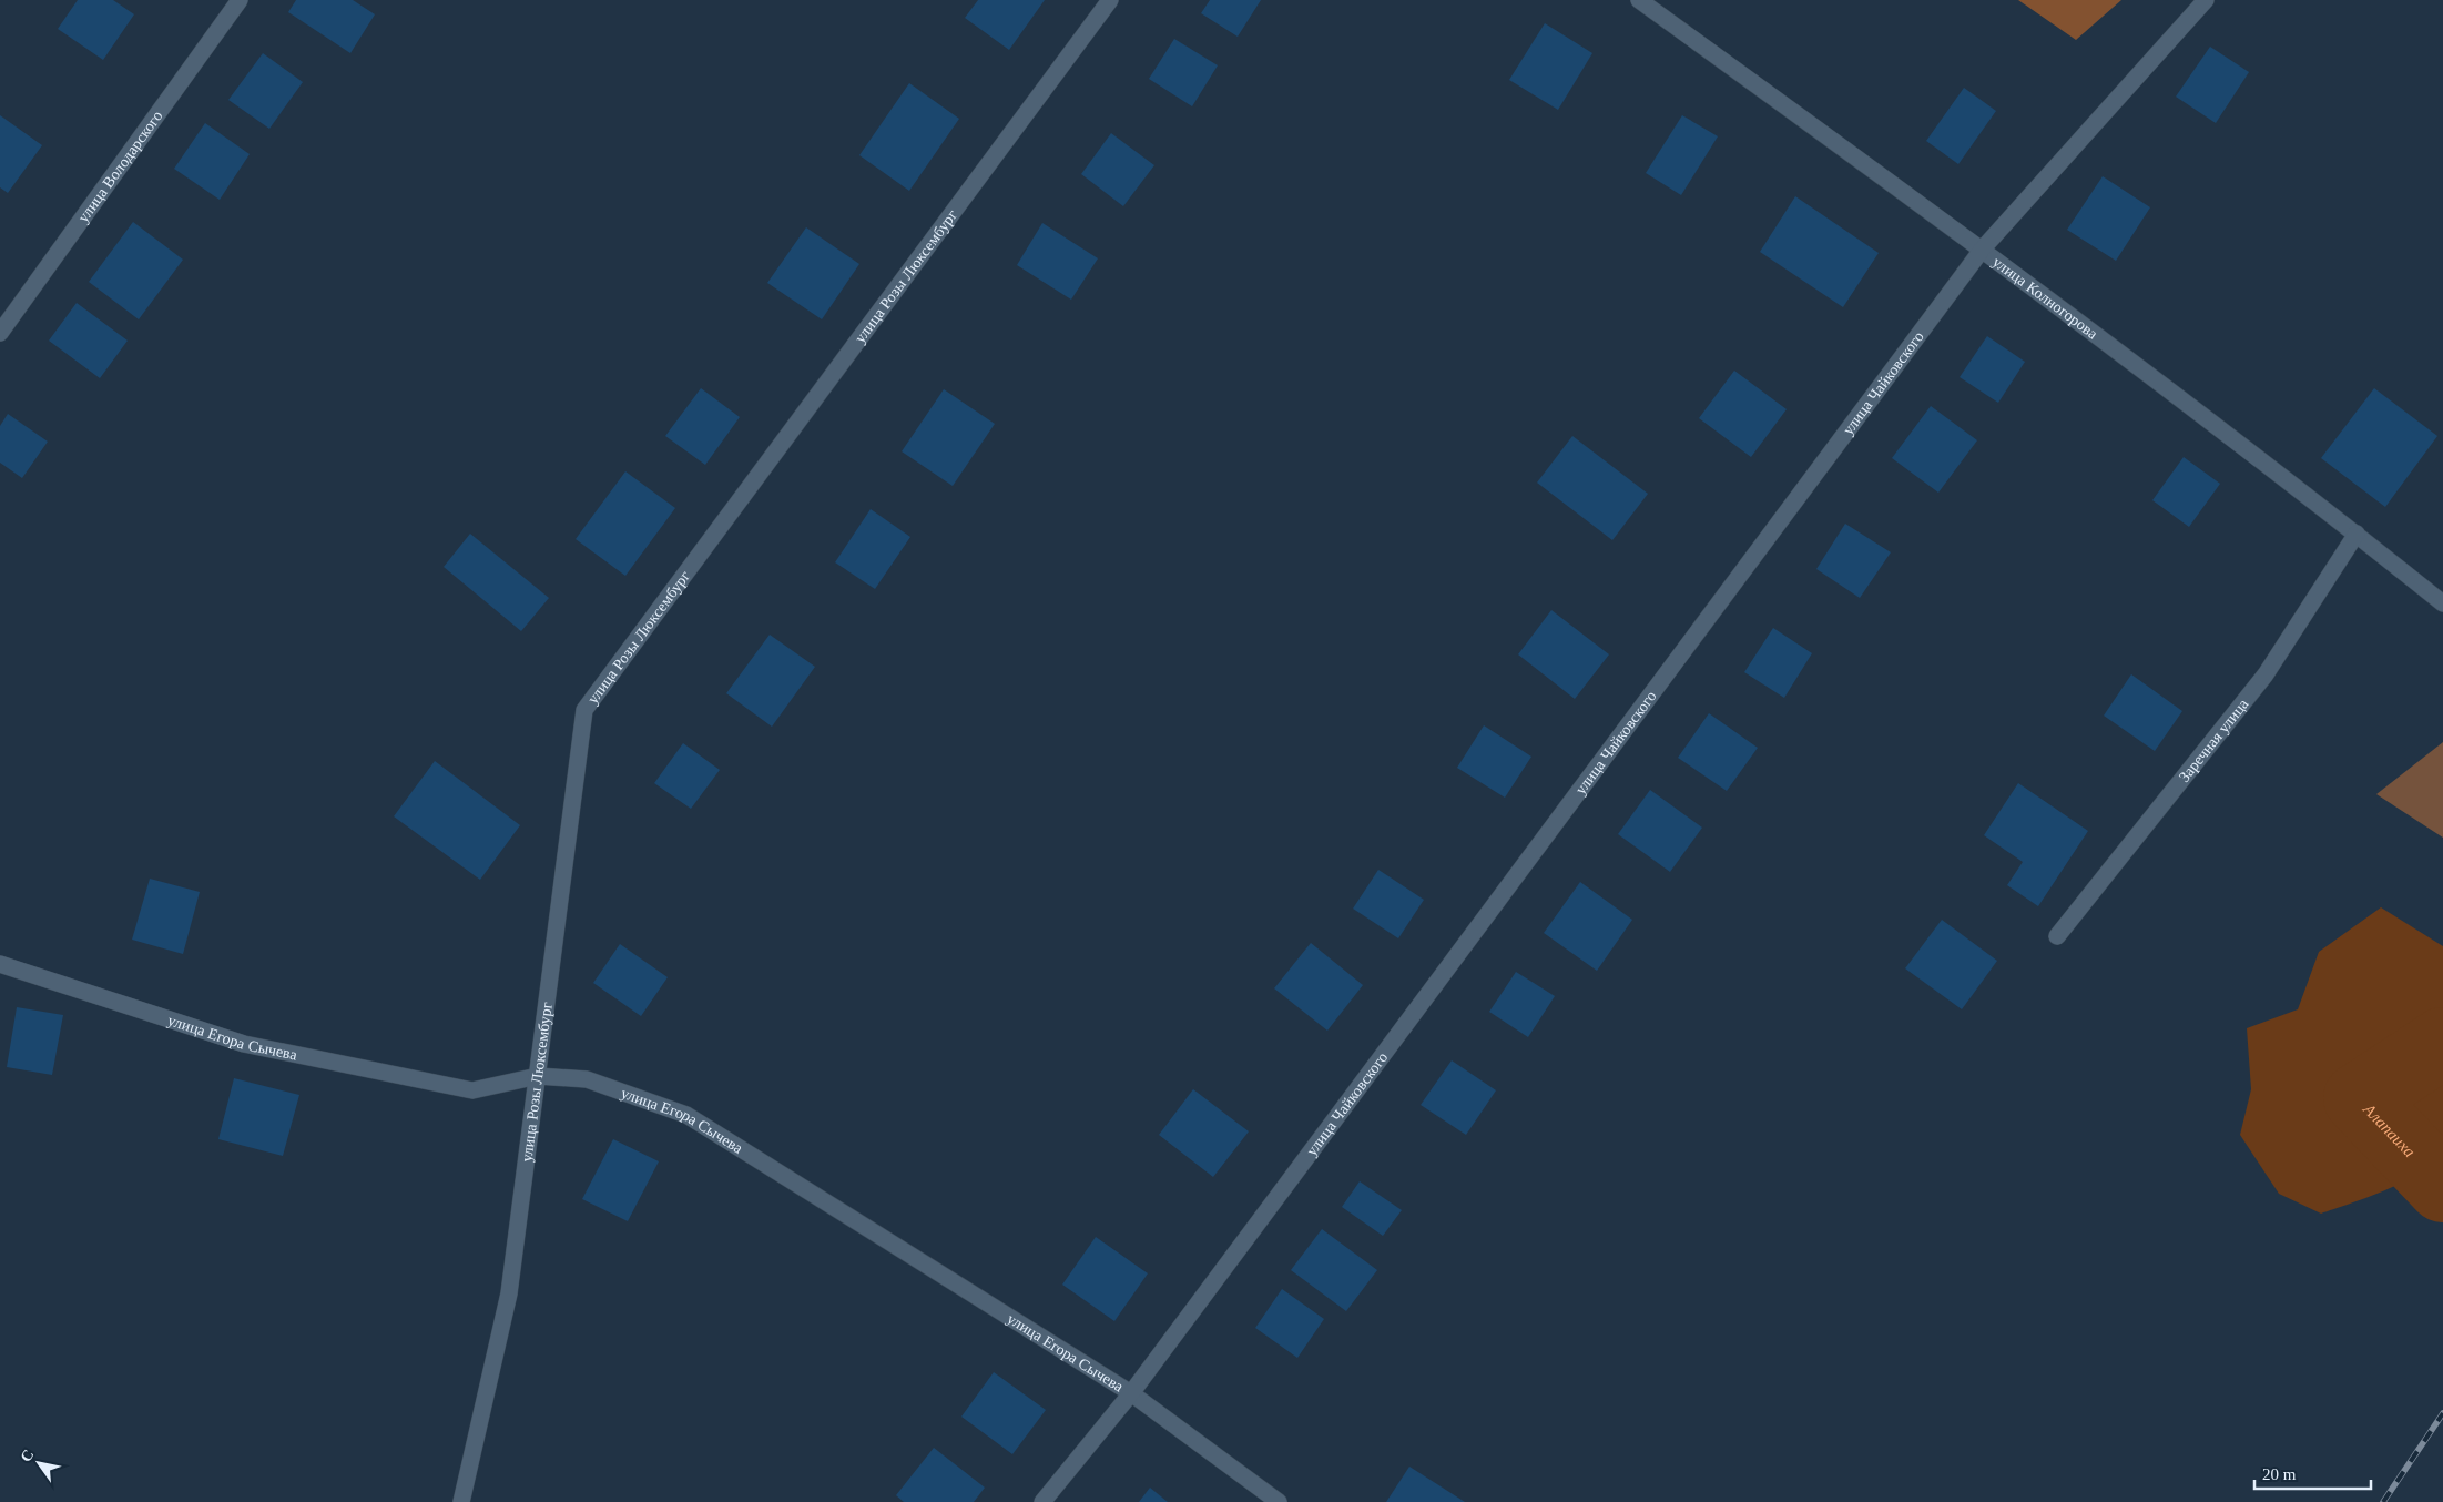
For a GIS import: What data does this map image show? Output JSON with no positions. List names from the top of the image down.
{
  "streets": {
    "street": [
      "улица Володарского",
      "улица Розы Люксембург",
      "улица Колногорова",
      "улица Чайковского",
      "Заречная улица",
      "улица Егора Сычева"
    ]
  },
  "crossings": [
    ["улица Розы Люксембург", "улица Егора Сычева"],
    ["улица Колногорова", "улица Чайковского"],
    ["улица Колногорова", "Заречная улица"],
    ["улица Чайковского", "улица Егора Сычева"]
  ],
  "water": ["Алапаиха"],
  "scale_bar": "20 m",
  "north": "top left"
}
